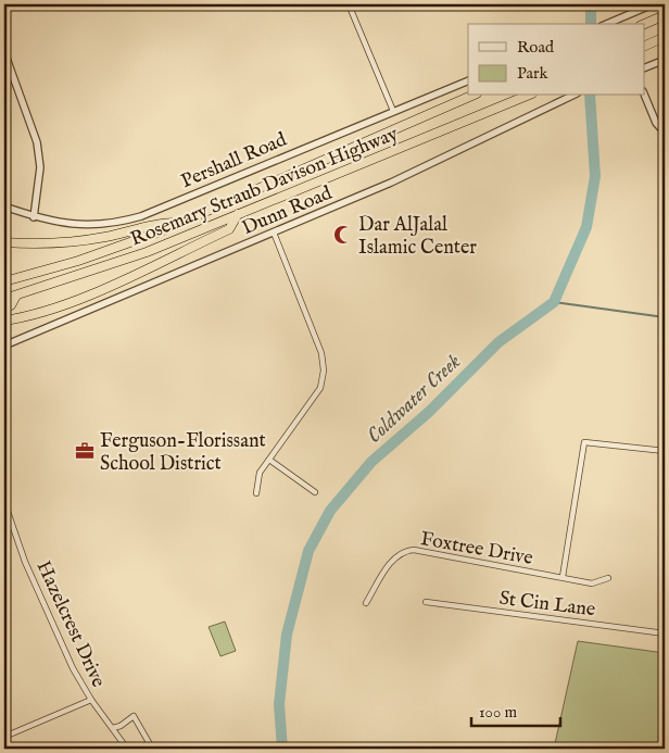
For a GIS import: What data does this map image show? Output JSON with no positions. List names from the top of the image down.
{
  "streets": {
    "highway": ["Rosemary Straub Davison Highway"],
    "street": [
      "Pershall Road",
      "Dunn Road",
      "Foxtree Drive",
      "St Cin Lane",
      "Hazelcrest Drive"
    ]
  },
  "water": ["Coldwater Creek"],
  "places": {
    "mosque": ["Dar AlJalal Islamic Center"],
    "office": ["Ferguson-Florissant School District"]
  },
  "legend": ["Road", "Park"],
  "scale_bar": "100 m"
}
